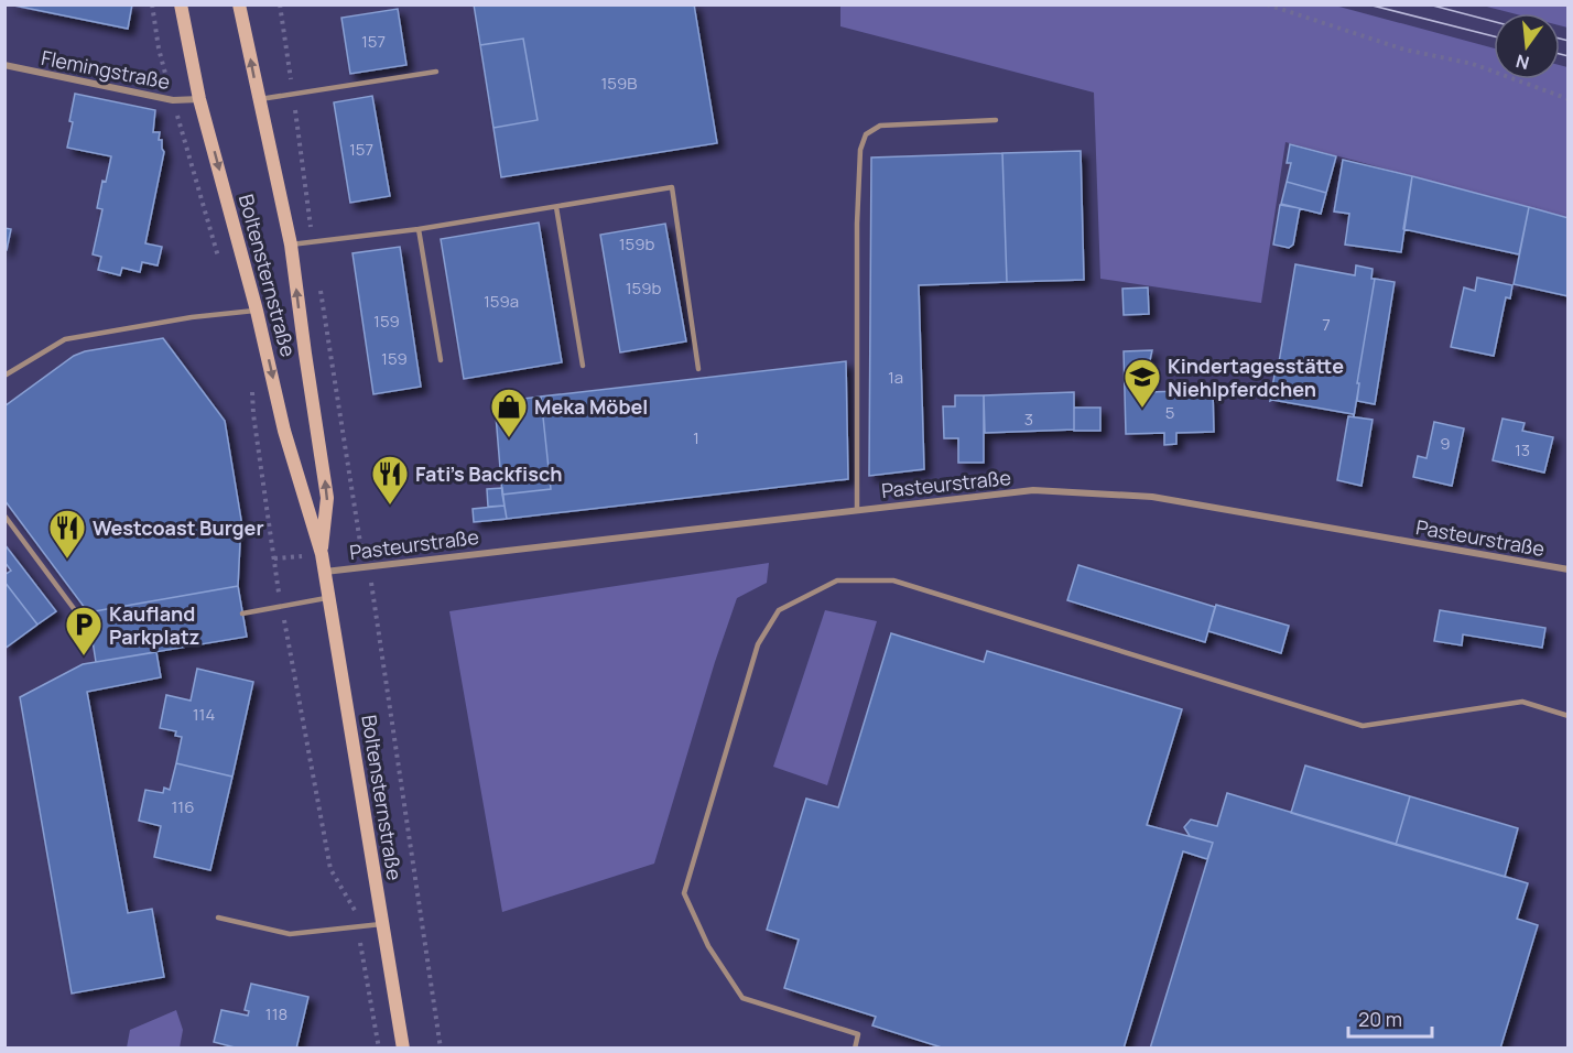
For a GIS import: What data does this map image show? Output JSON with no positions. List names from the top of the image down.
{
  "streets": {
    "main road": ["Boltensternstraße"],
    "street": ["Flemingstraße", "Pasteurstraße"]
  },
  "crossings": [
    ["Flemingstraße", "Boltensternstraße"],
    ["Boltensternstraße", "Pasteurstraße"]
  ],
  "places": {
    "school or university": ["Kindertagesstätte Niehlpferdchen"],
    "shop": ["Meka Möbel"],
    "restaurant": ["Fati's Backfisch", "Westcoast Burger"],
    "parking": ["Kaufland Parkplatz"]
  },
  "house_numbers": [
    "157",
    "159B",
    "157",
    "159b",
    "159b",
    "159a",
    "159",
    "7",
    "159",
    "1a",
    "5",
    "3",
    "1",
    "9",
    "13",
    "114",
    "116",
    "118"
  ],
  "scale_bar": "20 m",
  "north": "bottom"
}
